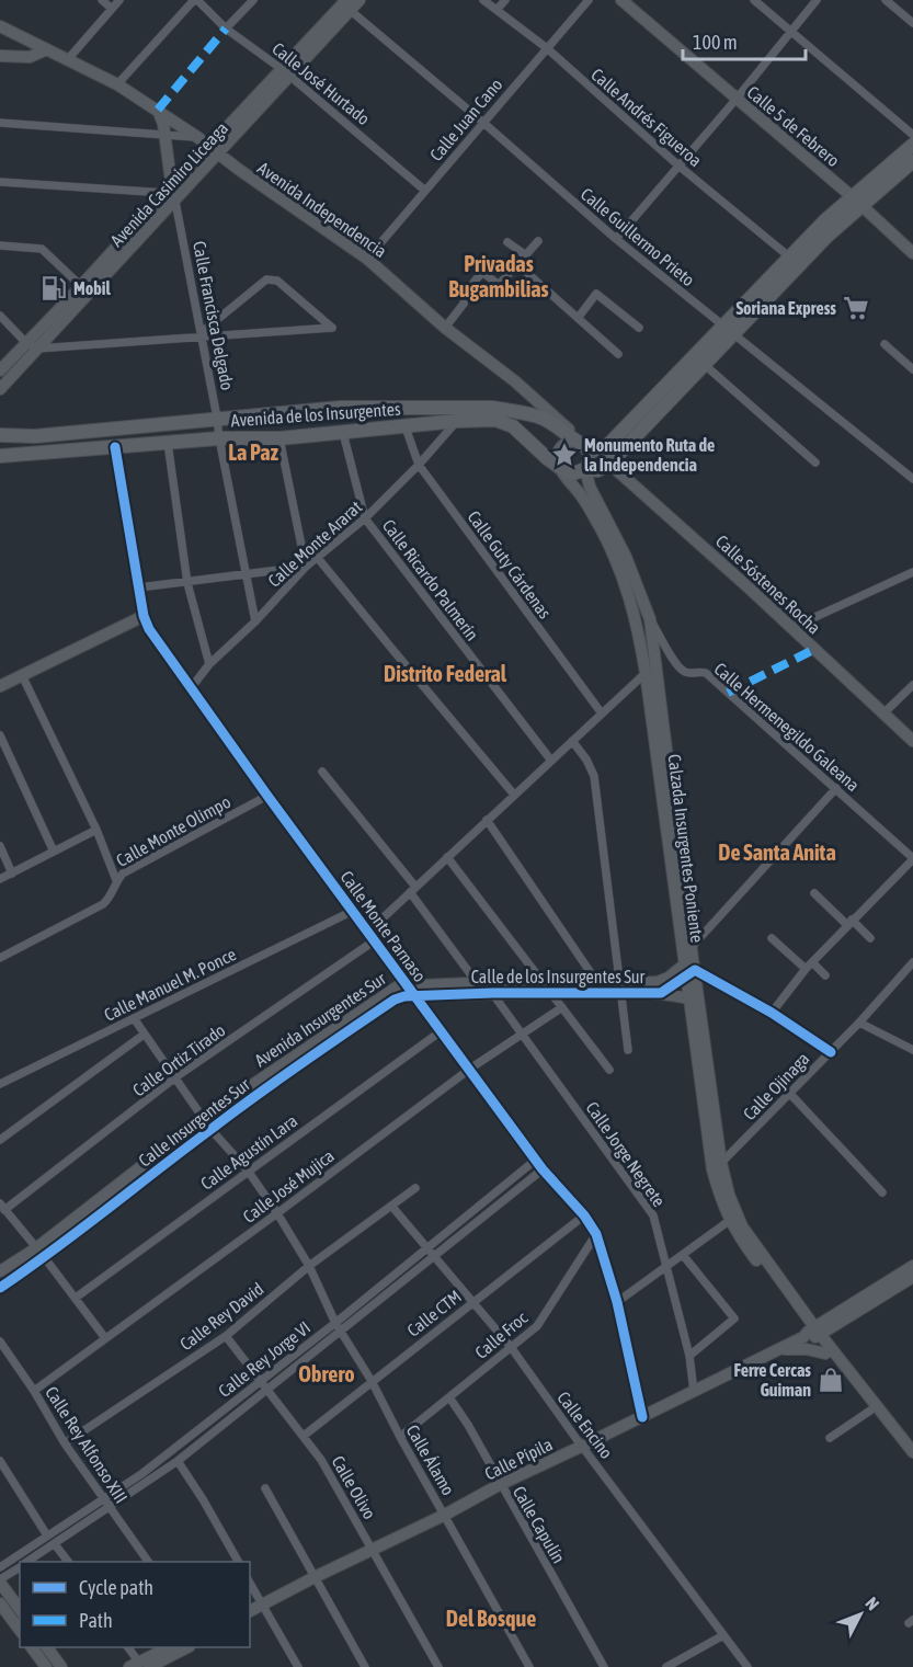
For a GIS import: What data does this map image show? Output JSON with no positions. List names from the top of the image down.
{
  "streets": {
    "main road": ["Avenida de los Insurgentes"],
    "street": [
      "Calle José Hurtado",
      "Calle Andrés Figueroa",
      "Calle Juan Cano",
      "Calle 5 de Febrero",
      "Avenida Casimiro Liceaga",
      "Avenida Independencia",
      "Calle Guillermo Prieto",
      "Calle Francisca Delgado",
      "Calle Monte Ararat",
      "Calle Guty Cárdenas",
      "Calle Ricardo Palmerín",
      "Calle Sóstenes Rocha",
      "Calle Hermenegildo Galeana",
      "Calle Monte Olimpo",
      "Calzada Insurgentes Poniente",
      "Calle Monte Parnaso",
      "Calle de los Insurgentes Sur",
      "Calle Manuel M. Ponce",
      "Avenida Insurgentes Sur",
      "Calle Ortiz Tirado",
      "Calle Ojinaga",
      "Calle Insurgentes Sur",
      "Calle Agustín Lara",
      "Calle Jorge Negrete",
      "Calle José Mujica",
      "Calle CTM",
      "Calle Rey David",
      "Calle Froc",
      "Calle Rey Jorge VI",
      "Calle Encino",
      "Calle Rey Alfonso XIII",
      "Calle Pípila",
      "Calle Álamo",
      "Calle Olivo",
      "Calle Capulín"
    ]
  },
  "crossings": [
    ["Calle José Hurtado", "Calle Juan Cano"],
    ["Calle José Hurtado", "Avenida Casimiro Liceaga"],
    ["Calle Andrés Figueroa", "Calle Juan Cano"],
    ["Calle Juan Cano", "Avenida Independencia"],
    ["Calle Juan Cano", "Calle Guillermo Prieto"],
    ["Avenida Casimiro Liceaga", "Avenida Independencia"],
    ["Avenida Casimiro Liceaga", "Calle Guillermo Prieto"],
    ["Avenida Casimiro Liceaga", "Calle Francisca Delgado"],
    ["Avenida Independencia", "Avenida de los Insurgentes"],
    ["Avenida Independencia", "Calzada Insurgentes Poniente"],
    ["Calle Francisca Delgado", "Avenida de los Insurgentes"],
    ["Calle Francisca Delgado", "Calle Monte Ararat"],
    ["Avenida de los Insurgentes", "Calle Monte Ararat"],
    ["Avenida de los Insurgentes", "Calle Guty Cárdenas"],
    ["Avenida de los Insurgentes", "Calle Ricardo Palmerín"],
    ["Avenida de los Insurgentes", "Calle Sóstenes Rocha"],
    ["Avenida de los Insurgentes", "Calzada Insurgentes Poniente"],
    ["Avenida de los Insurgentes", "Calle Monte Parnaso"],
    ["Calle Monte Ararat", "Calle Guty Cárdenas"],
    ["Calle Monte Ararat", "Calle Ricardo Palmerín"],
    ["Calle Monte Ararat", "Calle Monte Parnaso"],
    ["Calle Hermenegildo Galeana", "Calzada Insurgentes Poniente"],
    ["Calle Monte Olimpo", "Calle Monte Parnaso"],
    ["Calzada Insurgentes Poniente", "Calle de los Insurgentes Sur"],
    ["Calzada Insurgentes Poniente", "Calle Ojinaga"],
    ["Calzada Insurgentes Poniente", "Calle Pípila"],
    ["Calle Monte Parnaso", "Calle de los Insurgentes Sur"],
    ["Calle Monte Parnaso", "Calle Manuel M. Ponce"],
    ["Calle Monte Parnaso", "Avenida Insurgentes Sur"],
    ["Calle Monte Parnaso", "Calle Ortiz Tirado"],
    ["Calle Monte Parnaso", "Calle Insurgentes Sur"],
    ["Calle Monte Parnaso", "Calle Agustín Lara"],
    ["Calle Monte Parnaso", "Calle José Mujica"],
    ["Calle Monte Parnaso", "Calle CTM"],
    ["Calle Monte Parnaso", "Calle Froc"],
    ["Calle Monte Parnaso", "Calle Rey Jorge VI"],
    ["Calle Monte Parnaso", "Calle Pípila"],
    ["Calle de los Insurgentes Sur", "Avenida Insurgentes Sur"],
    ["Calle de los Insurgentes Sur", "Calle Insurgentes Sur"],
    ["Calle de los Insurgentes Sur", "Calle Jorge Negrete"],
    ["Calle Manuel M. Ponce", "Calle Álamo"],
    ["Avenida Insurgentes Sur", "Calle Insurgentes Sur"],
    ["Avenida Insurgentes Sur", "Calle Álamo"],
    ["Calle Ortiz Tirado", "Calle Álamo"],
    ["Calle Insurgentes Sur", "Calle Álamo"],
    ["Calle Agustín Lara", "Calle Álamo"],
    ["Calle Jorge Negrete", "Calle José Mujica"],
    ["Calle Jorge Negrete", "Calle Pípila"],
    ["Calle José Mujica", "Calle Rey Alfonso XIII"],
    ["Calle José Mujica", "Calle Álamo"],
    ["Calle CTM", "Calle Encino"],
    ["Calle CTM", "Calle Álamo"],
    ["Calle CTM", "Calle Olivo"],
    ["Calle Rey David", "Calle Encino"],
    ["Calle Rey David", "Calle Rey Alfonso XIII"],
    ["Calle Rey David", "Calle Álamo"],
    ["Calle Rey David", "Calle Olivo"],
    ["Calle Froc", "Calle Encino"],
    ["Calle Froc", "Calle Álamo"],
    ["Calle Froc", "Calle Capulín"],
    ["Calle Rey Jorge VI", "Calle Encino"],
    ["Calle Rey Jorge VI", "Calle Rey Alfonso XIII"],
    ["Calle Rey Jorge VI", "Calle Álamo"],
    ["Calle Rey Jorge VI", "Calle Olivo"],
    ["Calle Encino", "Calle Pípila"],
    ["Calle Pípila", "Calle Álamo"],
    ["Calle Pípila", "Calle Olivo"],
    ["Calle Pípila", "Calle Capulín"]
  ],
  "districts": [
    "Privadas Bugambilias",
    "La Paz",
    "Distrito Federal",
    "De Santa Anita",
    "Obrero",
    "Del Bosque"
  ],
  "places": {
    "fuel station": ["Mobil"],
    "supermarket": ["Soriana Express"],
    "place": ["Monumento Ruta de la Independencia"],
    "shop": ["Ferre Cercas Guiman"]
  },
  "legend": ["Cycle path", "Path"],
  "scale_bar": "100 m",
  "north": "top right"
}
